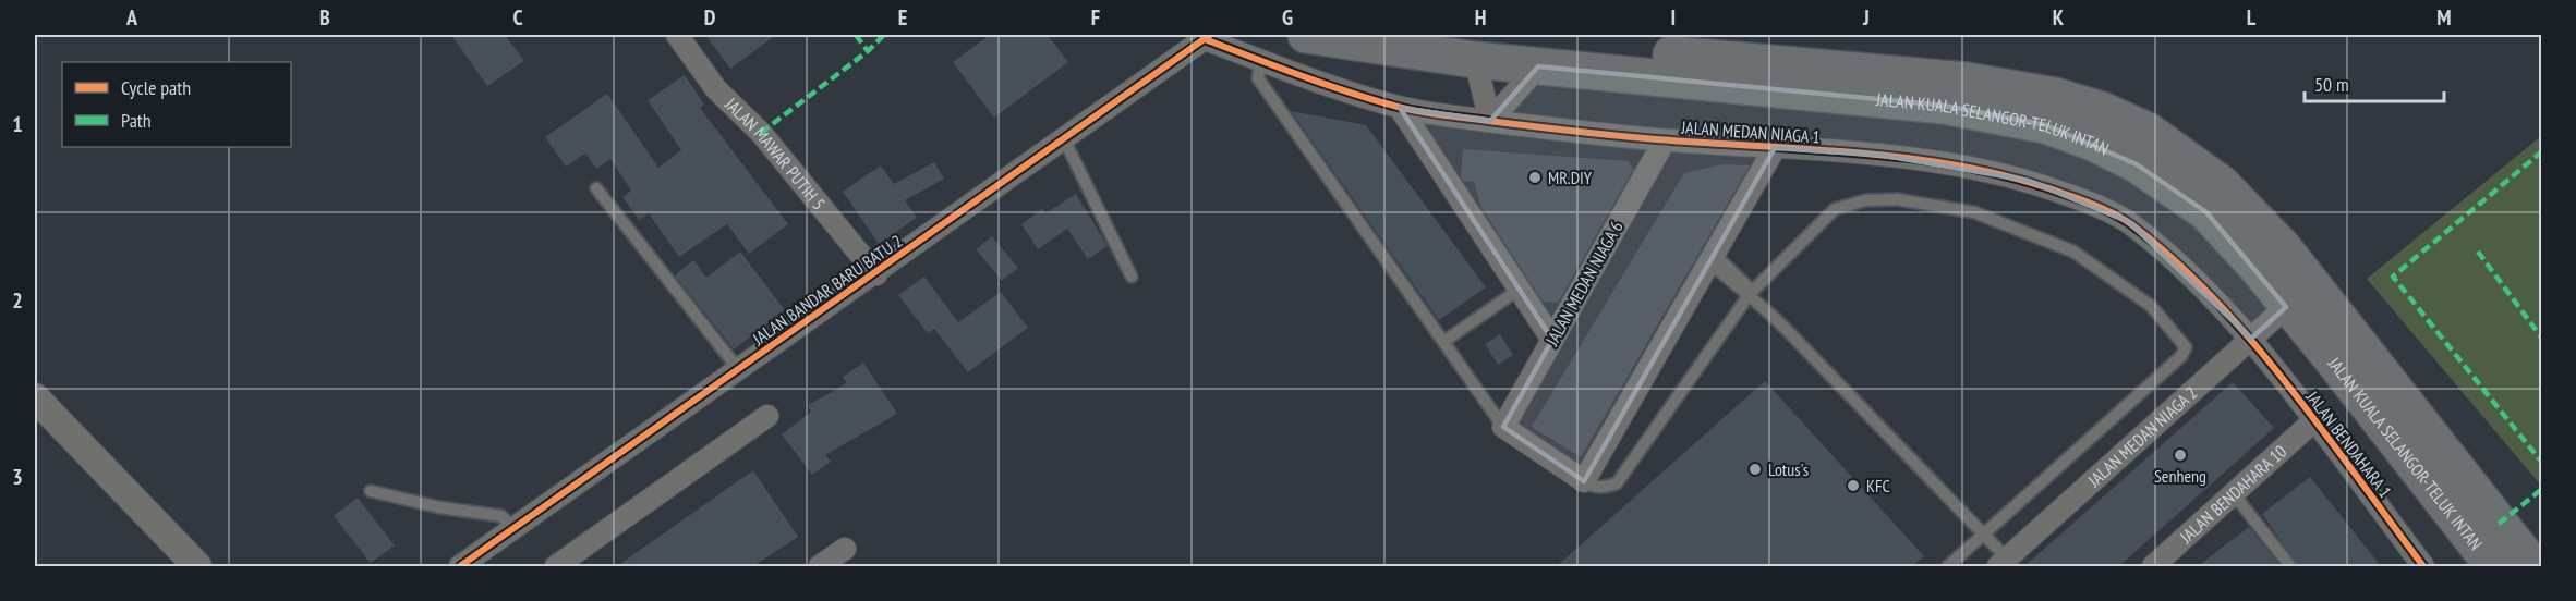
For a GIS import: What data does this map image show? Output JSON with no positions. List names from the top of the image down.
{
  "streets": {
    "highway": ["JALAN KUALA SELANGOR-TELUK INTAN"],
    "street": [
      "JALAN MEDAN NIAGA 1",
      "JALAN MAWAR PUTIH 5",
      "JALAN MEDAN NIAGA 6",
      "JALAN BANDAR BARU BATU 2",
      "JALAN MEDAN NIAGA 2",
      "JALAN BENDAHARA 1",
      "JALAN BENDAHARA 10"
    ]
  },
  "crossings": [
    ["JALAN KUALA SELANGOR-TELUK INTAN", "JALAN MEDAN NIAGA 2"],
    ["JALAN MEDAN NIAGA 1", "JALAN MEDAN NIAGA 6"],
    ["JALAN MEDAN NIAGA 1", "JALAN BANDAR BARU BATU 2"],
    ["JALAN MEDAN NIAGA 1", "JALAN MEDAN NIAGA 2"],
    ["JALAN MEDAN NIAGA 1", "JALAN BENDAHARA 1"],
    ["JALAN MAWAR PUTIH 5", "JALAN BANDAR BARU BATU 2"],
    ["JALAN MEDAN NIAGA 2", "JALAN BENDAHARA 1"],
    ["JALAN BENDAHARA 1", "JALAN BENDAHARA 10"]
  ],
  "places": [
    "MR.DIY",
    "Senheng",
    "Lotus's",
    "KFC"
  ],
  "legend": ["Cycle path", "Path"],
  "scale_bar": "50 m",
  "grid": {
    "columns": [
      "A",
      "B",
      "C",
      "D",
      "E",
      "F",
      "G",
      "H",
      "I",
      "J",
      "K",
      "L",
      "M"
    ],
    "rows": ["1", "2", "3"]
  }
}
